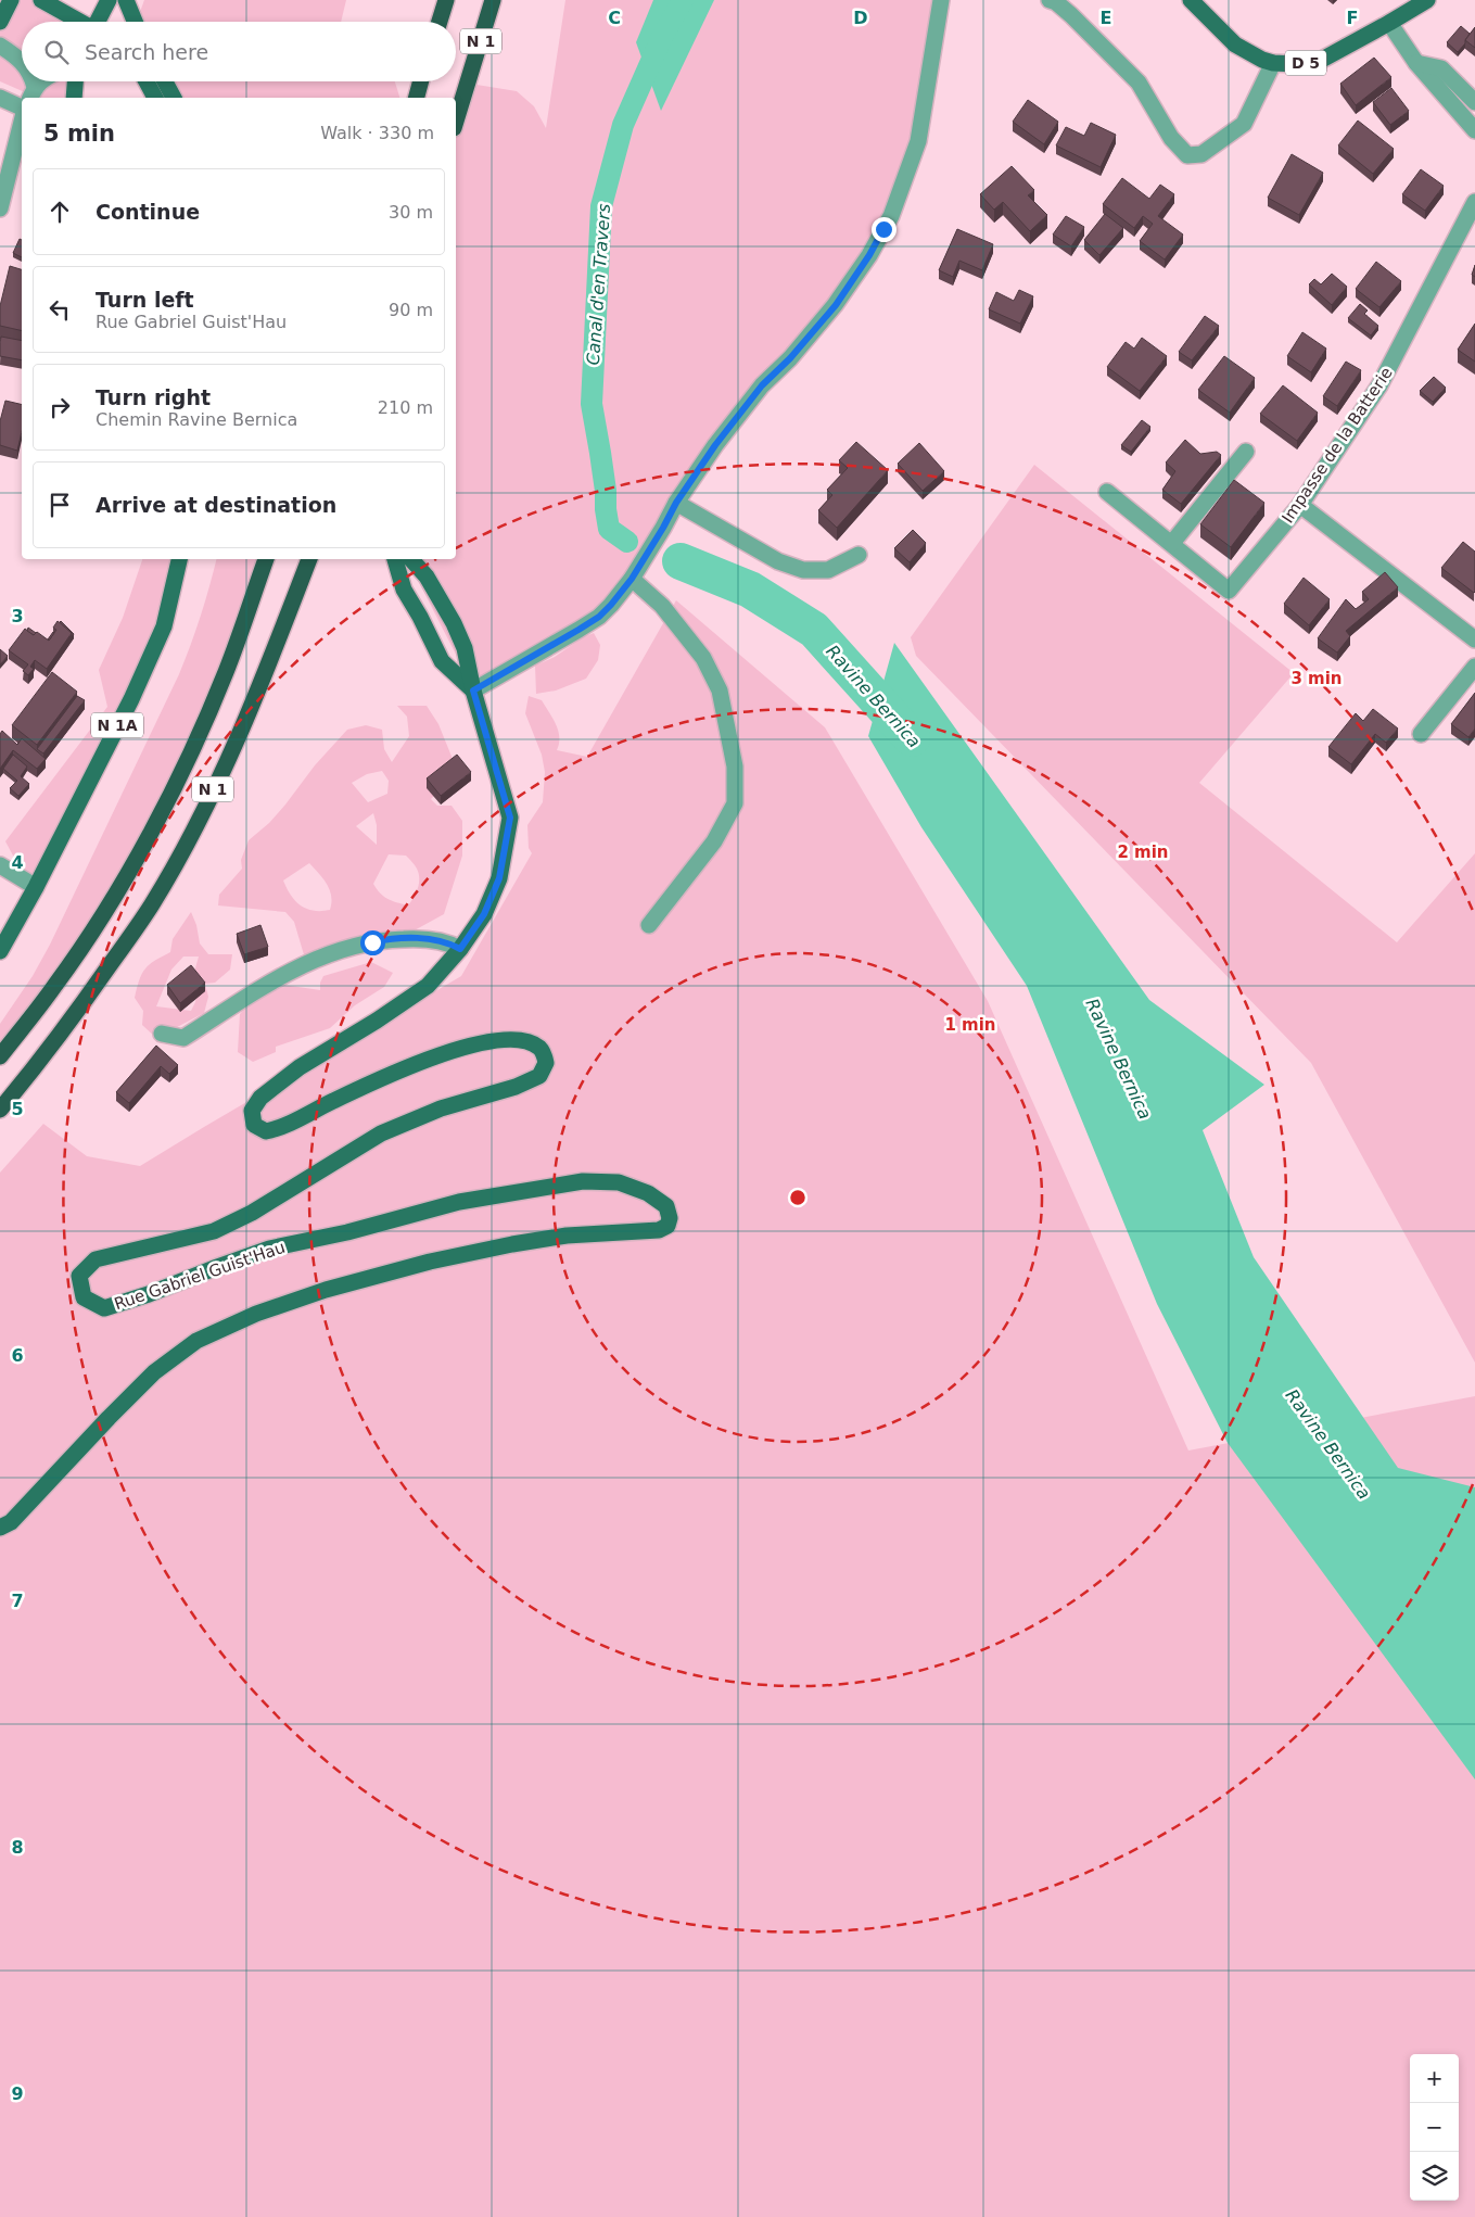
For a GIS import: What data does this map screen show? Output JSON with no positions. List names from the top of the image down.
{
  "streets": {
    "highway": ["N 1"],
    "main road": ["D 5", "N 1A", "Rue Gabriel Guist'Hau"],
    "street": ["Impasse de la Batterie"]
  },
  "water": ["Canal d'en Travers", "Ravine Bernica"],
  "page": {
    "search": "Search here",
    "heading": ["5 min", "Walk · 330 m"],
    "list": [
      ["Continue", "30 m"],
      ["Turn left", "Rue Gabriel Guist'Hau", "90 m"],
      ["Turn right", "Chemin Ravine Bernica", "210 m"],
      "Arrive at destination"
    ],
    "map_buttons": ["+", "−"]
  },
  "grid": {
    "columns": [
      "C",
      "D",
      "E",
      "F"
    ],
    "rows": [
      "3",
      "4",
      "5",
      "6",
      "7",
      "8",
      "9"
    ]
  },
  "rings": ["3 min", "2 min", "1 min"]
}
